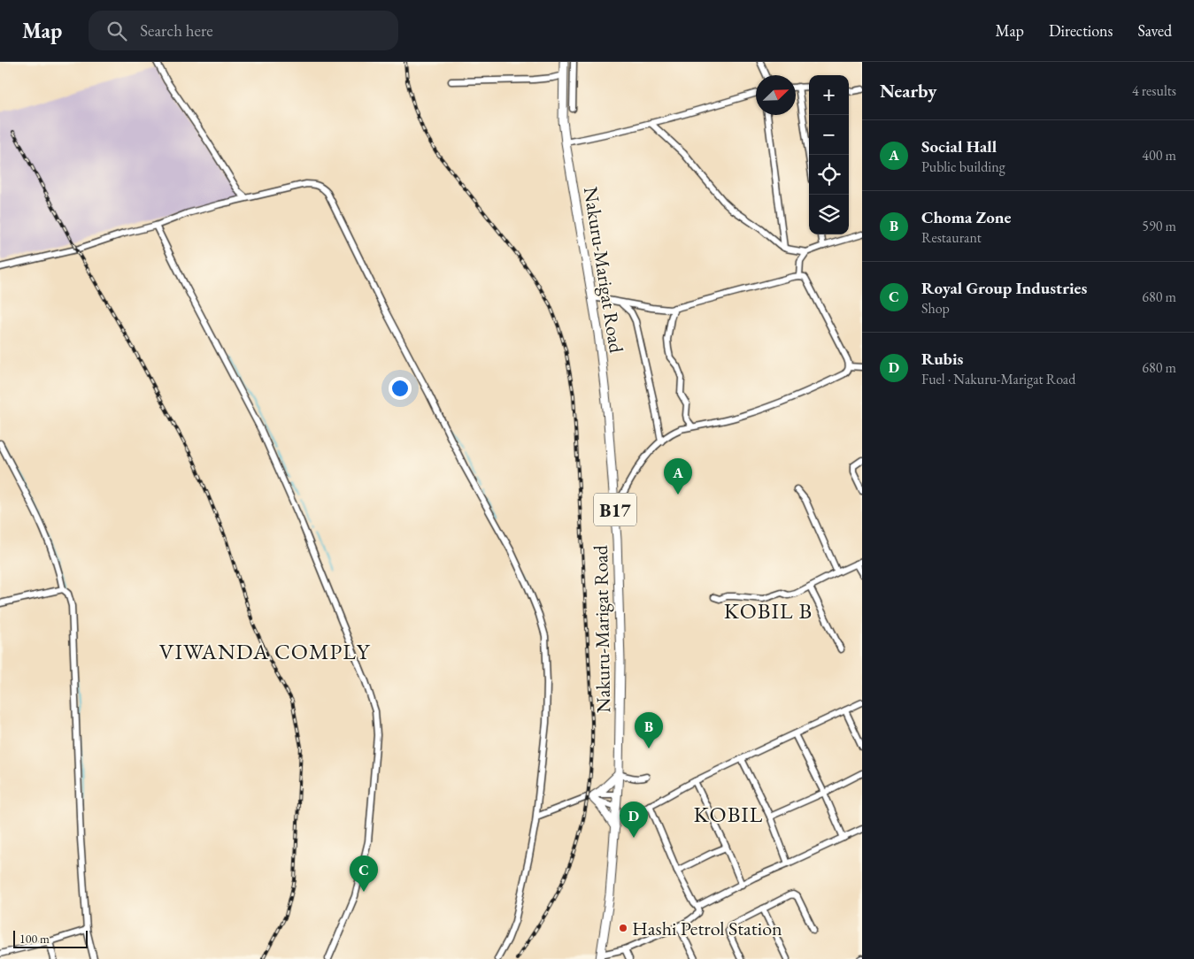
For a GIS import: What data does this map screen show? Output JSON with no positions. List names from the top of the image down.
{
  "streets": {
    "main road": ["Nakuru-Marigat Road", "B17"]
  },
  "districts": ["KOBIL B", "VIWANDA COMPLY", "KOBIL"],
  "places": ["Hashi Petrol Station"],
  "scale_bar": "100 m",
  "north": "top right",
  "page": {
    "header": "Map",
    "search": "Search here",
    "nav": ["Map", "Directions", "Saved"],
    "heading": ["Nearby", "4 results"],
    "map_buttons": ["+", "−"],
    "list": [
      {
        "mark": "A",
        "name": "Social Hall",
        "note": "Public building",
        "value": "400 m"
      },
      {
        "mark": "B",
        "name": "Choma Zone",
        "note": "Restaurant",
        "value": "590 m"
      },
      {
        "mark": "C",
        "name": "Royal Group Industries",
        "note": "Shop",
        "value": "680 m"
      },
      {
        "mark": "D",
        "name": "Rubis",
        "note": "Fuel · Nakuru-Marigat Road",
        "value": "680 m"
      }
    ],
    "pins": [
      "A",
      "B",
      "D",
      "C"
    ],
    "scale": "100 m"
  }
}
